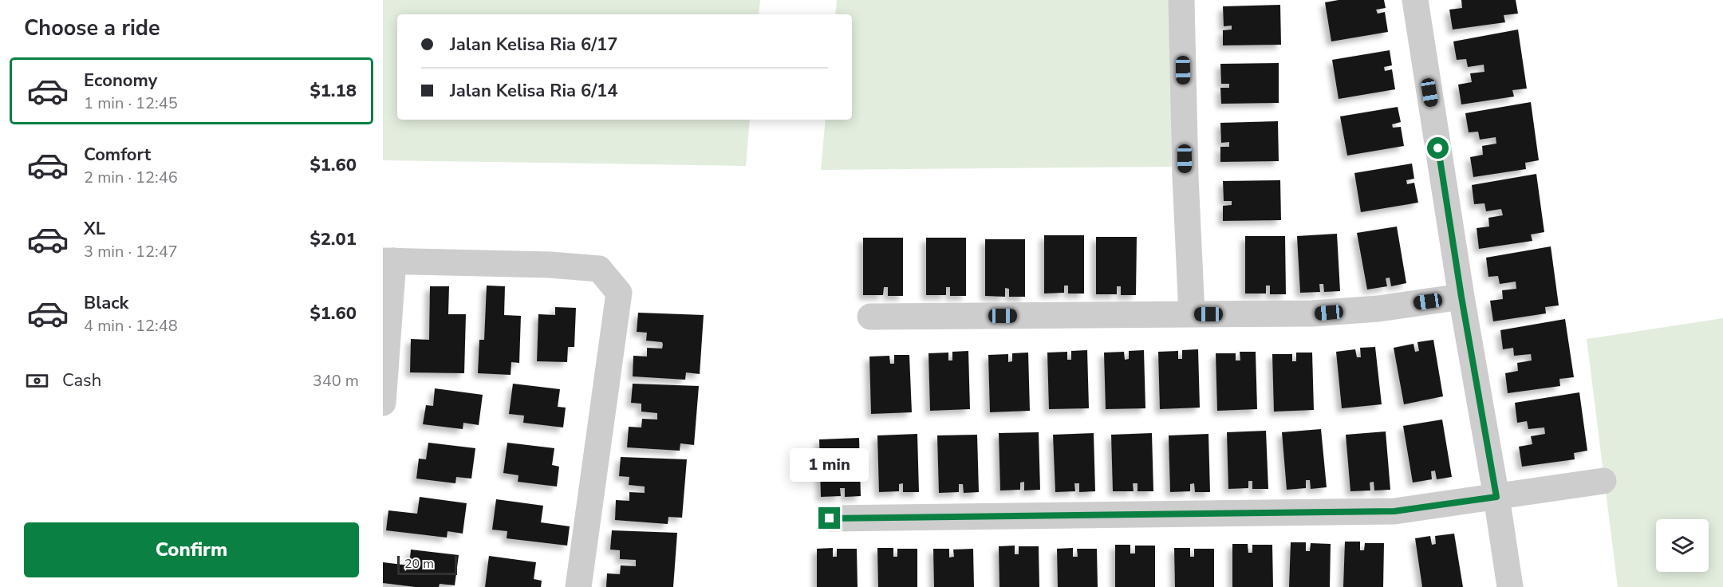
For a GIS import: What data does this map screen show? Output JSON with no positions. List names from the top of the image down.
{
  "scale_bar": "20 m",
  "page": {
    "heading": "Choose a ride",
    "banner": ["Jalan Kelisa Ria 6/17", "Jalan Kelisa Ria 6/14"],
    "list": [
      {
        "name": "Economy",
        "note": "1 min · 12:45",
        "value": "$1.18"
      },
      {
        "name": "Comfort",
        "note": "2 min · 12:46",
        "value": "$1.60"
      },
      {
        "name": "XL",
        "note": "3 min · 12:47",
        "value": "$2.01"
      },
      {
        "name": "Black",
        "note": "4 min · 12:48",
        "value": "$1.60"
      }
    ],
    "pay": ["Cash", "340 m"],
    "bubble": "1 min",
    "buttons": "Confirm",
    "scale": "20 m"
  }
}
